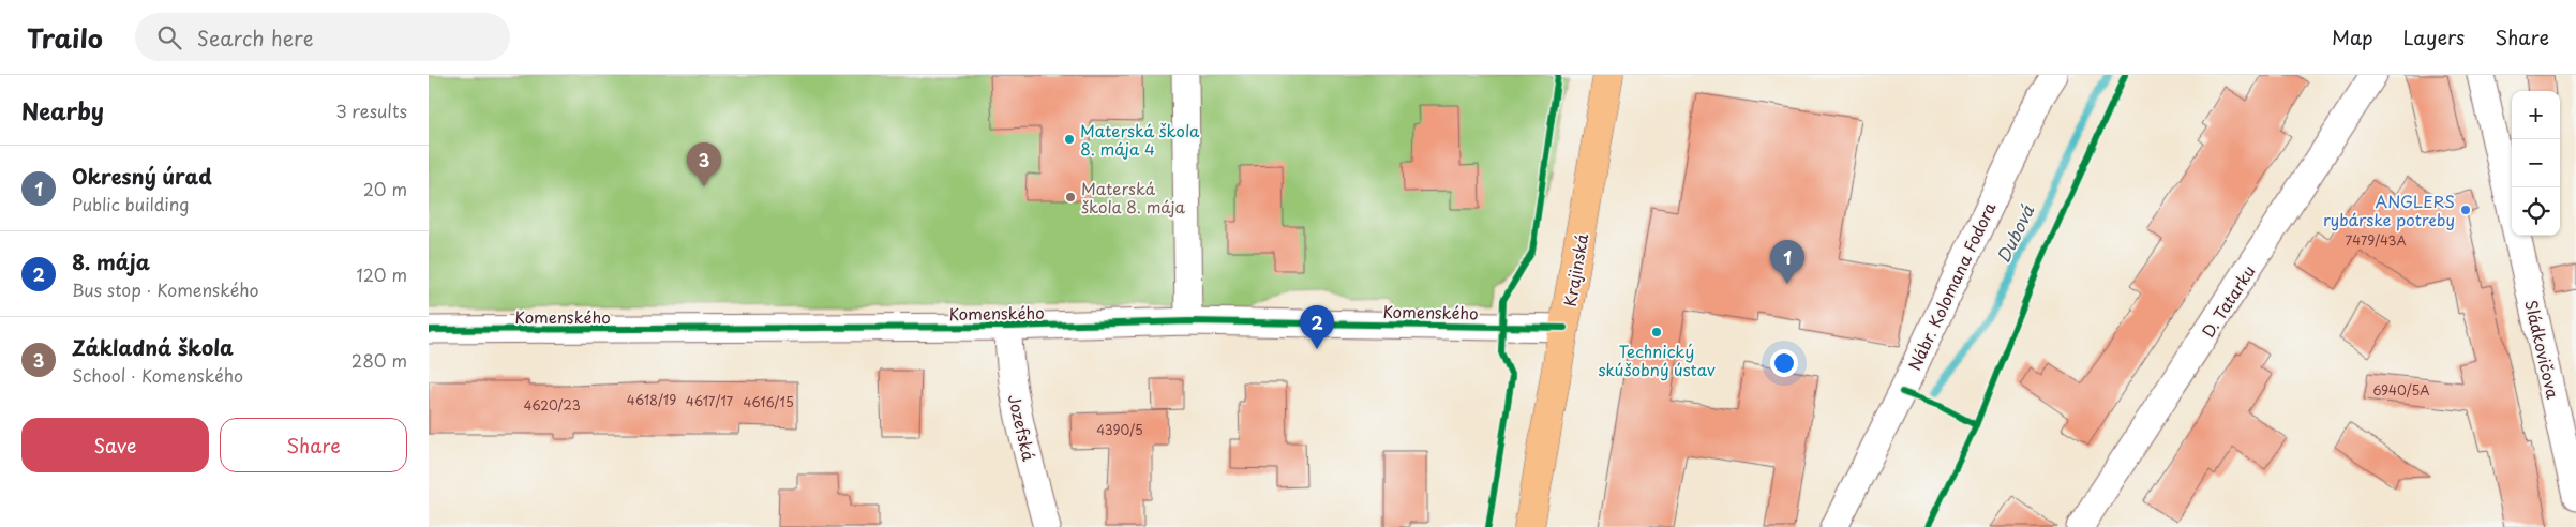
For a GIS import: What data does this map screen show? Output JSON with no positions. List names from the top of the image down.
{
  "streets": {
    "main road": ["Krajinská"],
    "street": [
      "Nábr. Kolomana Fodora",
      "D. Tatarku",
      "Komenského",
      "Sládkovičova",
      "Jozefská"
    ]
  },
  "crossings": [
    ["Krajinská", "Komenského"],
    ["Komenského", "Jozefská"]
  ],
  "water": ["Dubová"],
  "places": [
    "Materská škola 8. mája 4",
    "Materská škola 8. mája",
    "ANGLERS rybárske potreby",
    "Technický skúšobný ústav"
  ],
  "house_numbers": [
    "7479/43A",
    "6940/5A",
    "4618/19",
    "4617/17",
    "4616/15",
    "4620/23",
    "4390/5"
  ],
  "page": {
    "header": "Trailo",
    "search": "Search here",
    "nav": ["Map", "Layers", "Share"],
    "heading": ["Nearby", "3 results"],
    "map_buttons": ["+", "−"],
    "pins": ["3", "1", "2"],
    "list": [
      {
        "mark": "1",
        "name": "Okresný úrad",
        "note": "Public building",
        "value": "20 m"
      },
      {
        "mark": "2",
        "name": "8. mája",
        "note": "Bus stop · Komenského",
        "value": "120 m"
      },
      {
        "mark": "3",
        "name": "Základná škola",
        "note": "School · Komenského",
        "value": "280 m"
      }
    ],
    "buttons": ["Save", "Share"]
  }
}
